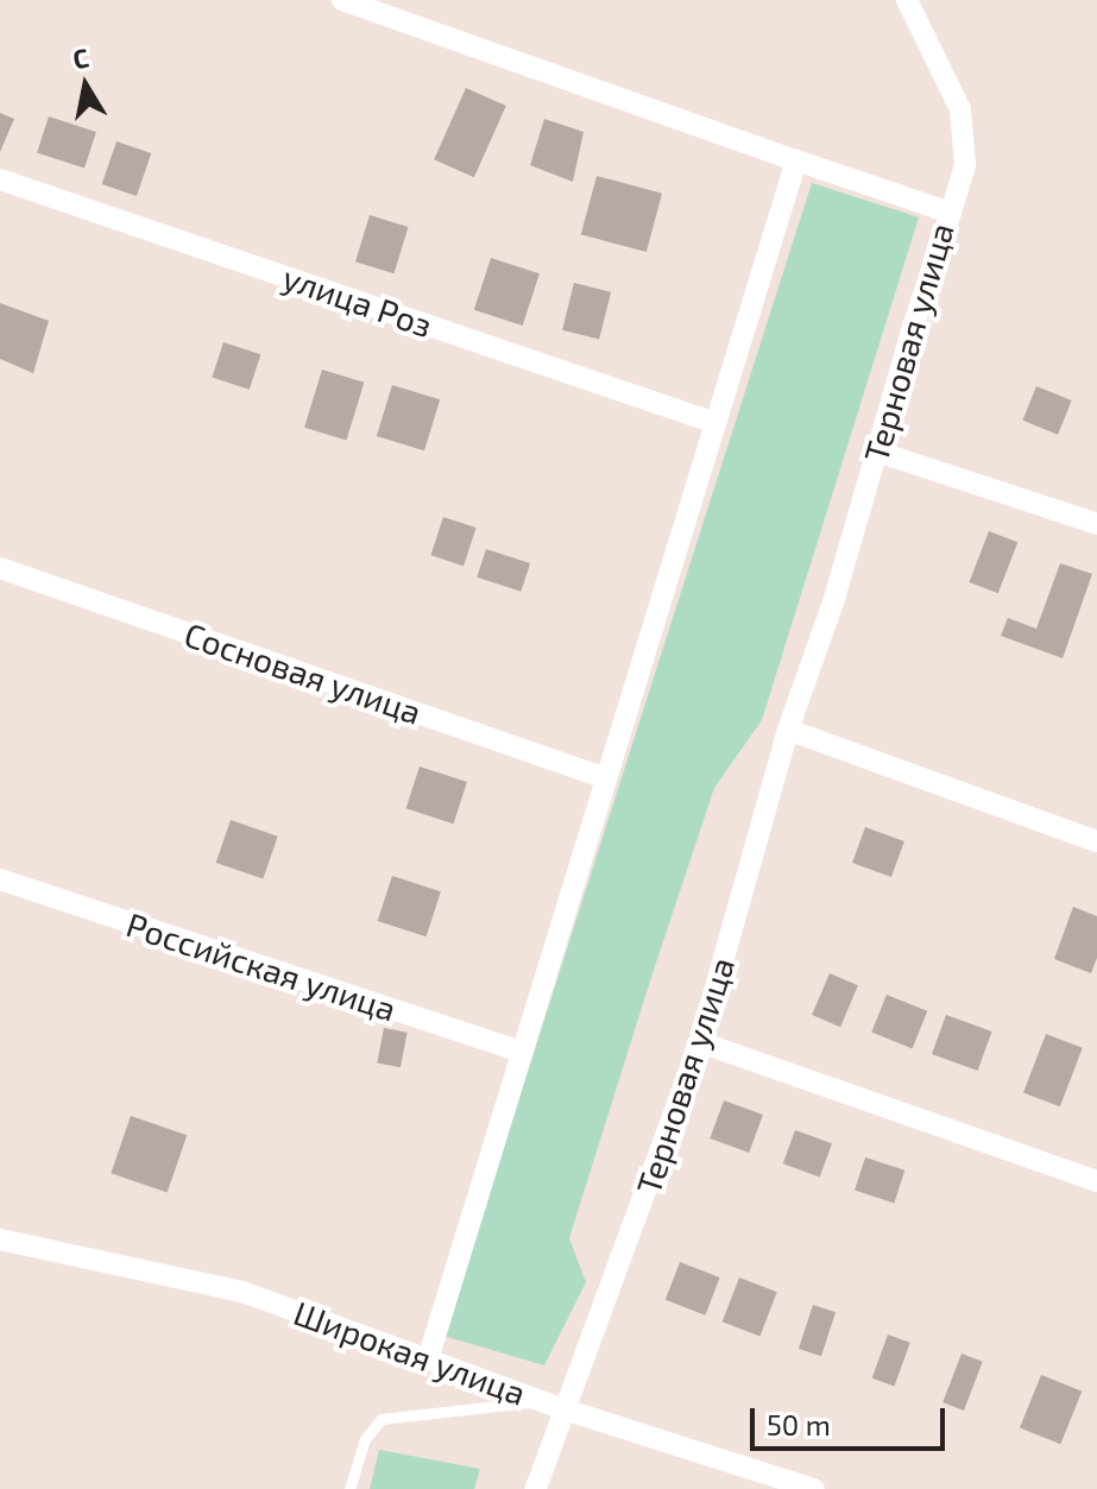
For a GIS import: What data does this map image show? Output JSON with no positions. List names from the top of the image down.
{
  "streets": {
    "street": [
      "улица Роз",
      "Терновая улица",
      "Сосновая улица",
      "Российская улица",
      "Широкая улица"
    ]
  },
  "crossings": [
    ["Терновая улица", "Широкая улица"]
  ],
  "scale_bar": "50 m",
  "north": "top"
}
